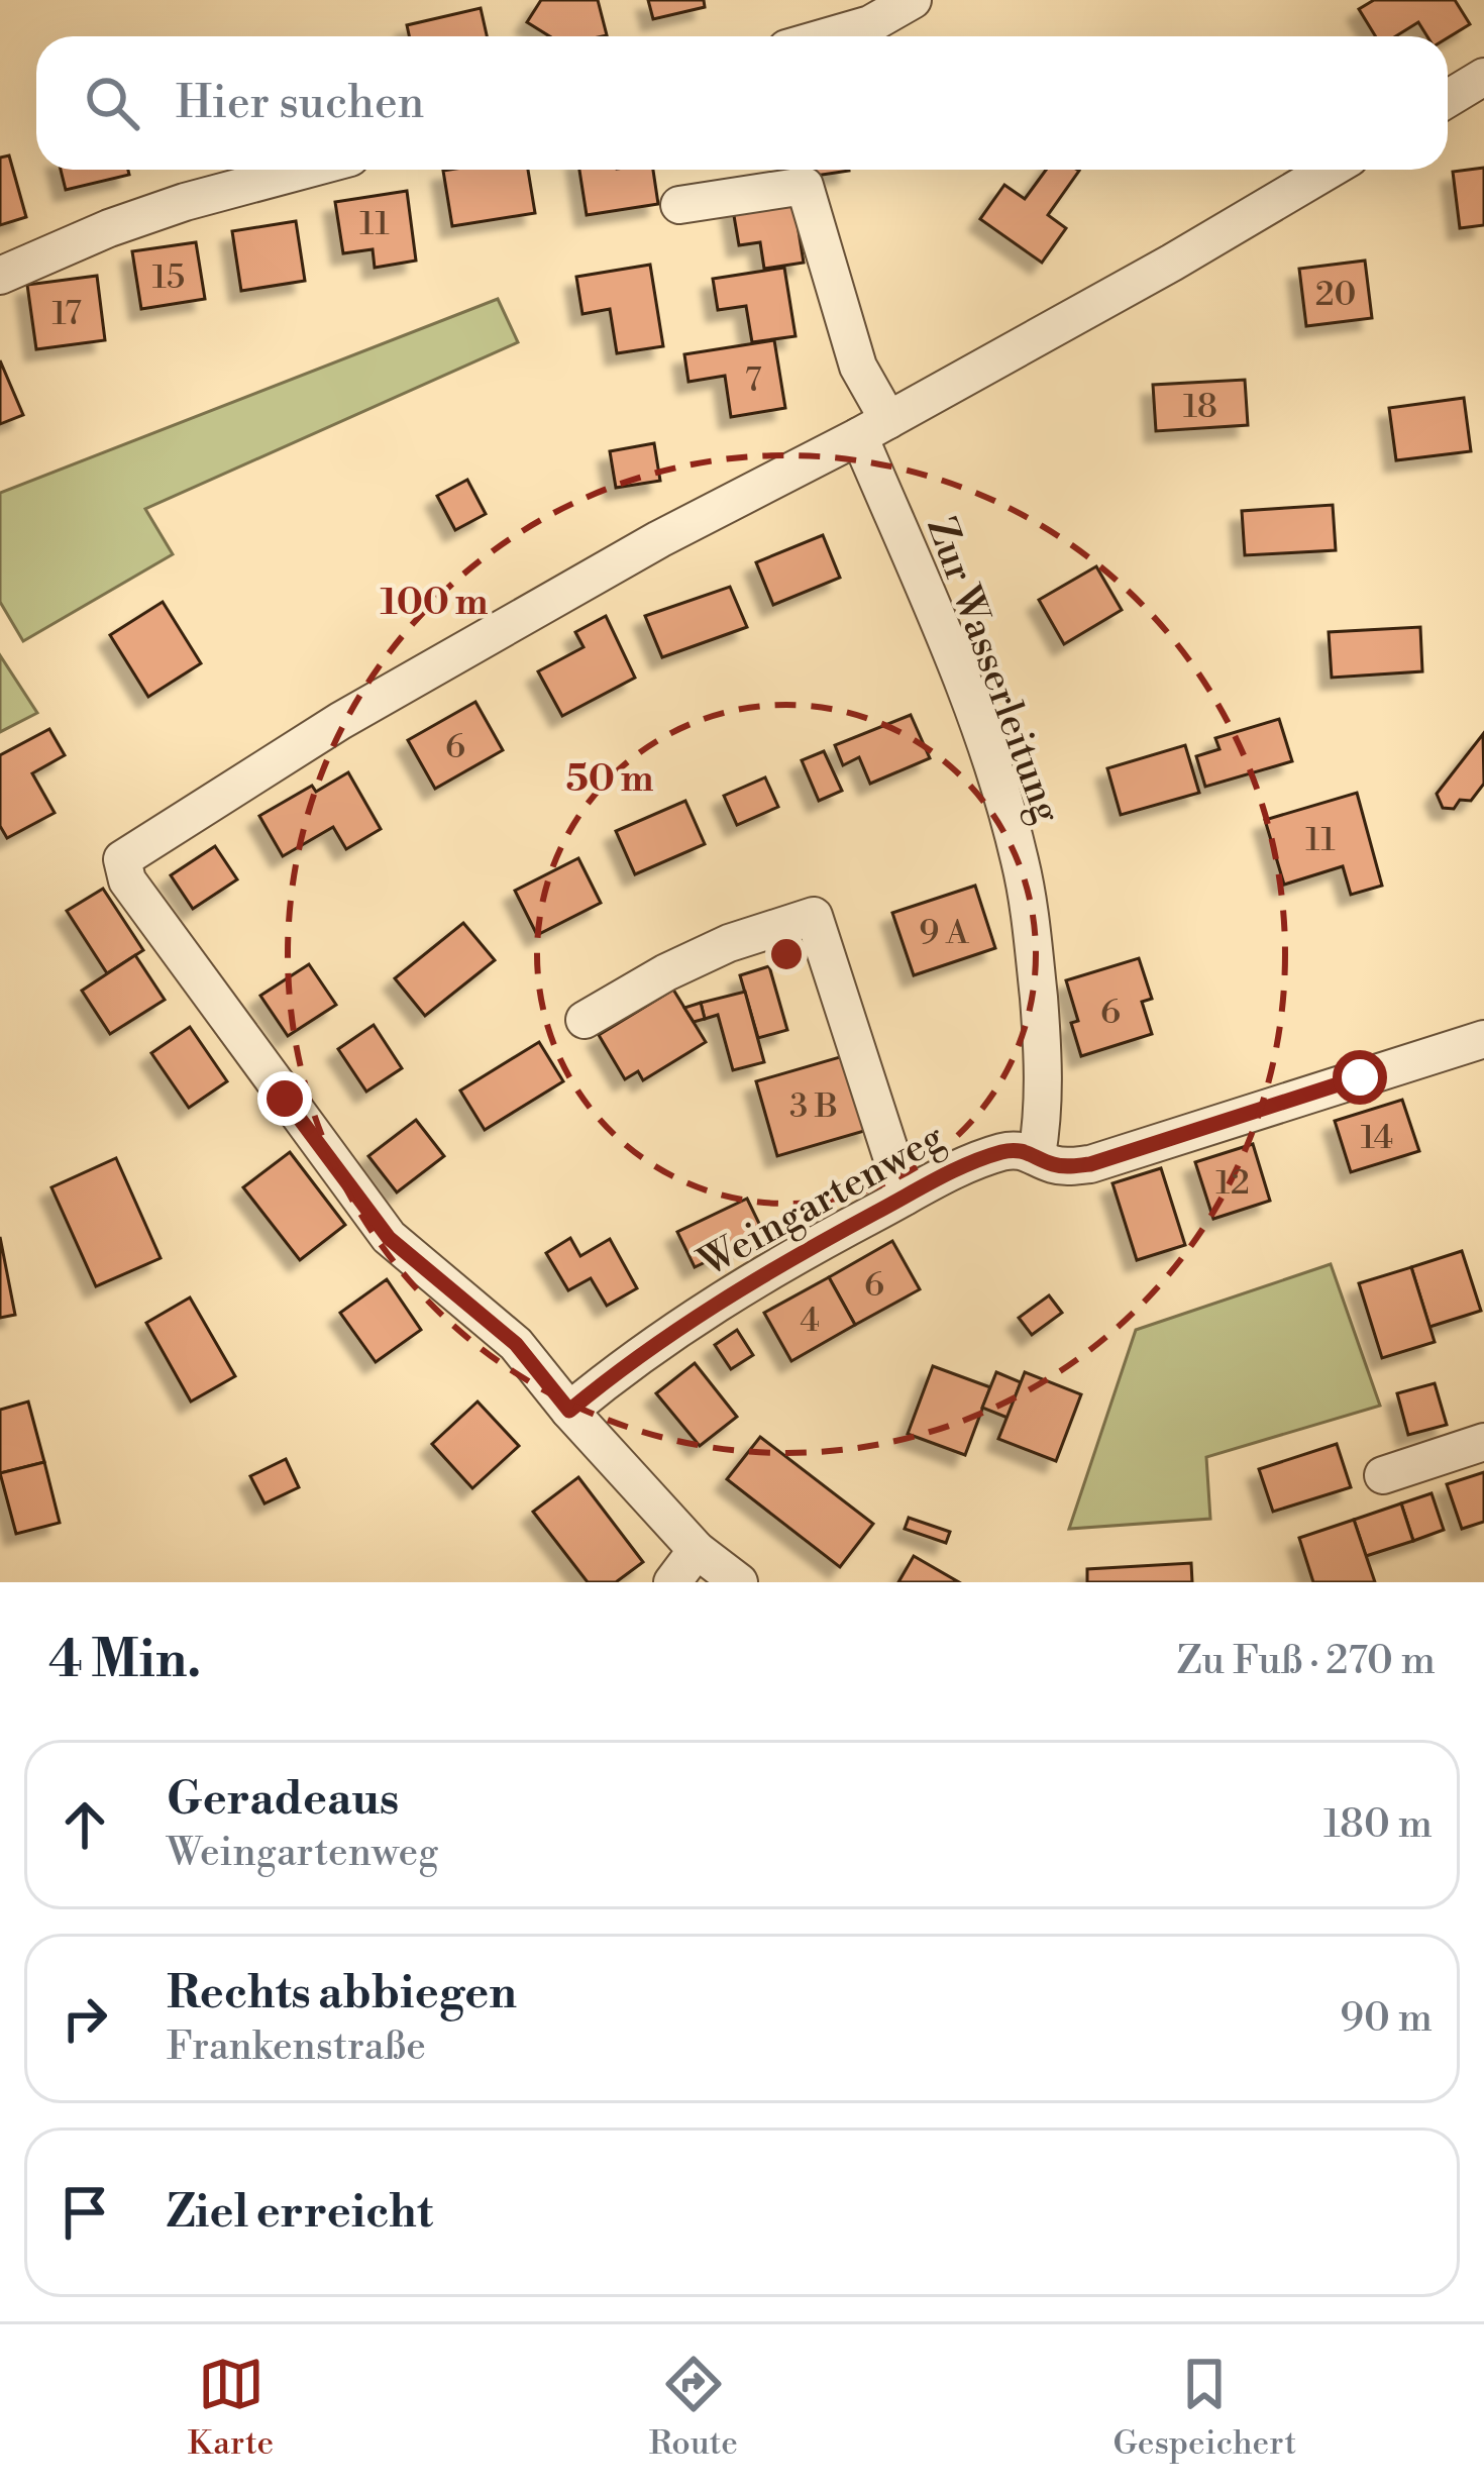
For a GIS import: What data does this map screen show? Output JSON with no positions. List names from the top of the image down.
{
  "streets": {
    "street": ["Zur Wasserleitung", "Weingartenweg"]
  },
  "crossings": [
    ["Zur Wasserleitung", "Weingartenweg"]
  ],
  "house_numbers": [
    "11",
    "15",
    "20",
    "17",
    "7",
    "18",
    "6",
    "11",
    "9 A",
    "6",
    "3 B",
    "14",
    "12",
    "6",
    "4"
  ],
  "page": {
    "search": "Hier suchen",
    "heading": ["4 Min.", "Zu Fuß · 270 m"],
    "list": [
      ["Geradeaus", "Weingartenweg", "180 m"],
      ["Rechts abbiegen", "Frankenstraße", "90 m"],
      "Ziel erreicht"
    ],
    "nav": ["Karte", "Route", "Gespeichert"]
  },
  "rings": ["100 m", "50 m"]
}
